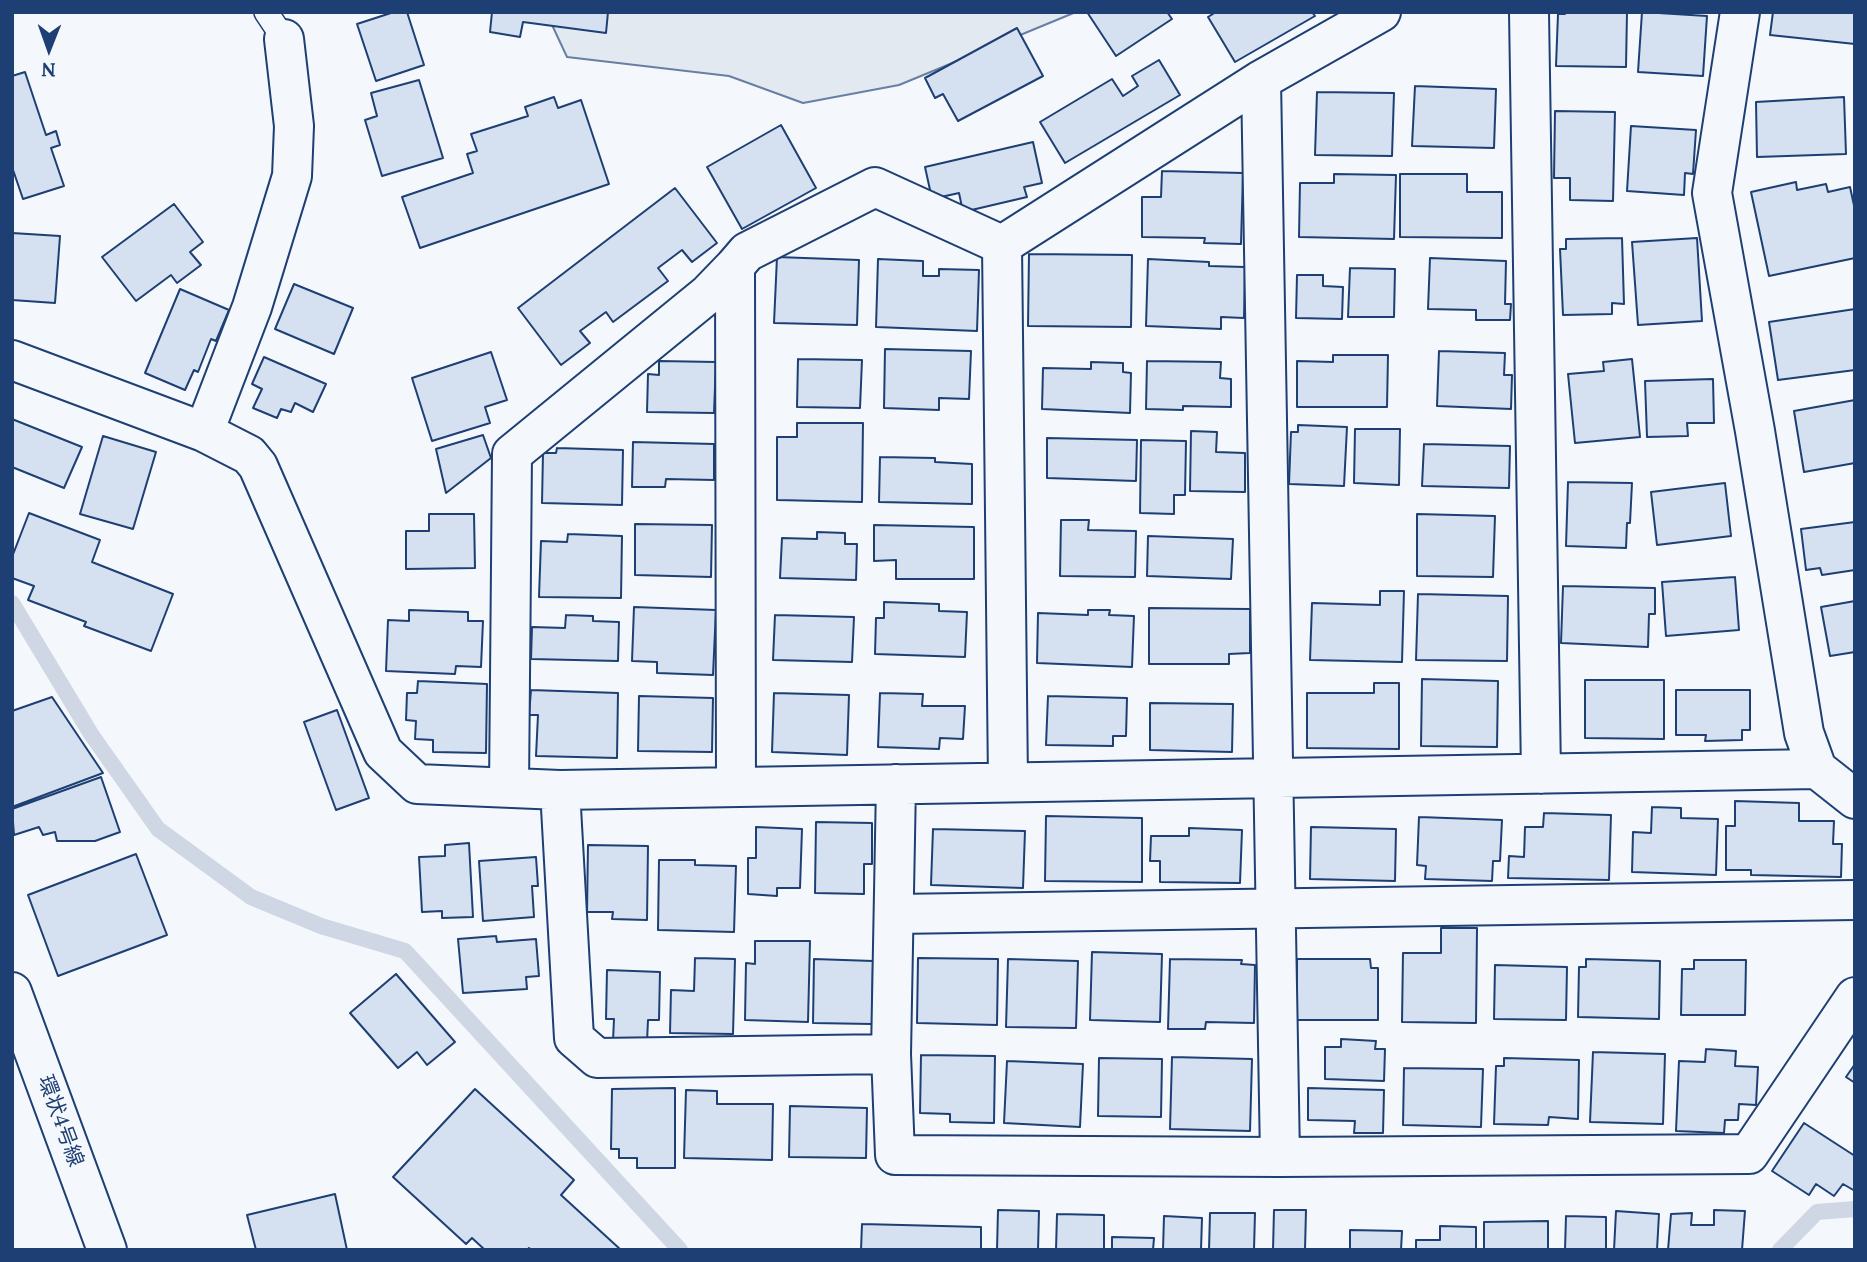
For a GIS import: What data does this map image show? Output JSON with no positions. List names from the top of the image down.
{
  "streets": {
    "street": ["環状4号線"]
  },
  "north": "bottom"
}
